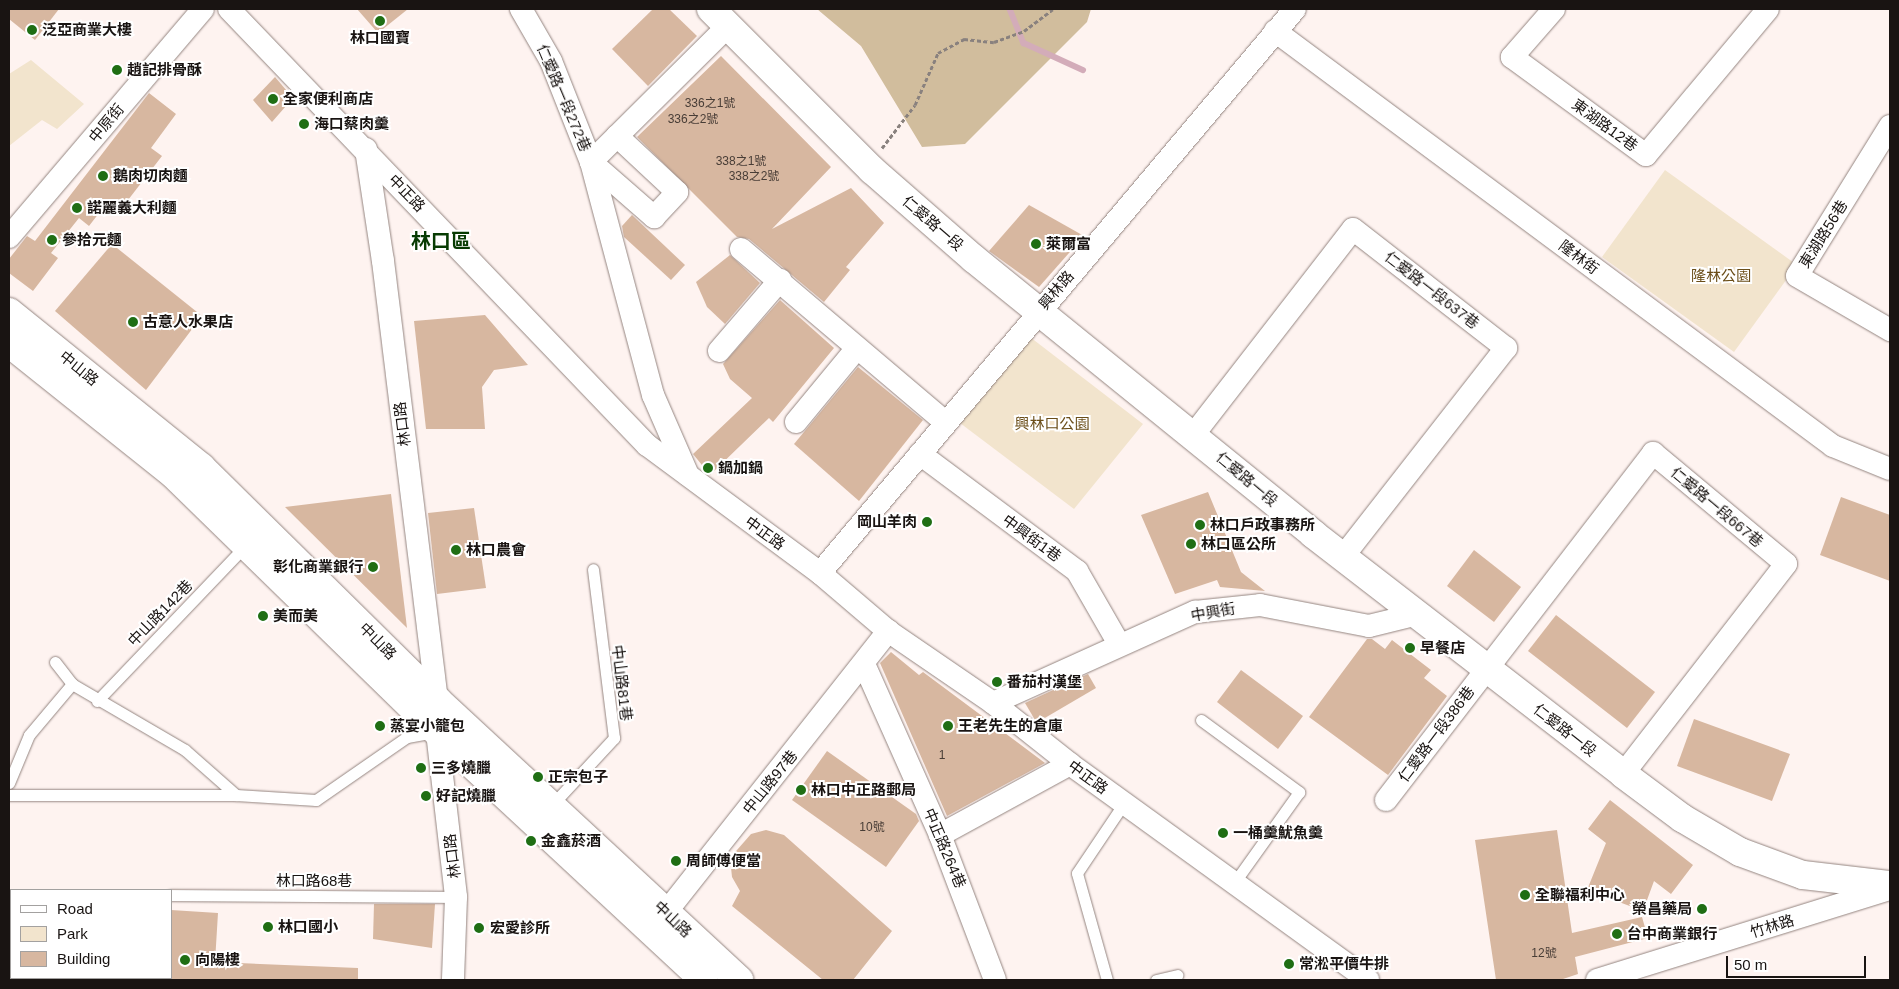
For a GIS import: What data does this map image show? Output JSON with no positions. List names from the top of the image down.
{
  "streets": {
    "main road": ["仁愛路一段", "中山路"],
    "street": [
      "仁愛路一段272巷",
      "中原街",
      "東湖路12巷",
      "中正路",
      "東湖路56巷",
      "隆林街",
      "興林路",
      "仁愛路一段637巷",
      "林口路",
      "仁愛路一段667巷",
      "中興街1巷",
      "中興街",
      "仁愛路一段386巷",
      "中山路97巷",
      "中正路264巷",
      "竹林路"
    ],
    "lane": ["中山路142巷", "中山路81巷", "林口路68巷"]
  },
  "crossings": [
    ["仁愛路一段272巷", "中正路"],
    ["中正路", "興林路"],
    ["中正路", "林口路"],
    ["中正路", "中興街"],
    ["中正路", "中山路97巷"],
    ["仁愛路一段", "興林路"],
    ["仁愛路一段", "仁愛路一段637巷"],
    ["仁愛路一段", "仁愛路一段667巷"],
    ["仁愛路一段", "中興街"],
    ["仁愛路一段", "仁愛路一段386巷"],
    ["隆林街", "興林路"],
    ["興林路", "中興街1巷"],
    ["中山路", "林口路"],
    ["中山路", "中山路142巷"],
    ["中山路", "中山路81巷"],
    ["中山路", "中山路97巷"],
    ["林口路", "林口路68巷"],
    ["仁愛路一段667巷", "仁愛路一段386巷"],
    ["中興街1巷", "中興街"],
    ["中山路97巷", "中正路264巷"]
  ],
  "districts": ["林口區"],
  "parks": ["隆林公園", "興林口公園"],
  "places": [
    "林口國寶",
    "泛亞商業大樓",
    "趙記排骨酥",
    "全家便利商店",
    "海口蔡肉羹",
    "鵝肉切肉麵",
    "諾麗義大利麵",
    "參拾元麵",
    "萊爾富",
    "古意人水果店",
    "鍋加鍋",
    "岡山羊肉",
    "林口戶政事務所",
    "林口區公所",
    "林口農會",
    "彰化商業銀行",
    "美而美",
    "早餐店",
    "番茄村漢堡",
    "蒸宴小籠包",
    "王老先生的倉庫",
    "三多燒臘",
    "正宗包子",
    "林口中正路郵局",
    "好記燒臘",
    "一桶羹魷魚羹",
    "金鑫菸酒",
    "周師傅便當",
    "全聯福利中心",
    "榮昌藥局",
    "林口國小",
    "宏愛診所",
    "台中商業銀行",
    "向陽樓",
    "常淞平價牛排"
  ],
  "house_numbers": [
    "336之1號",
    "336之2號",
    "338之1號",
    "338之2號",
    "1",
    "10號",
    "12號"
  ],
  "legend": ["Road", "Park", "Building"],
  "scale_bar": "50 m"
}
